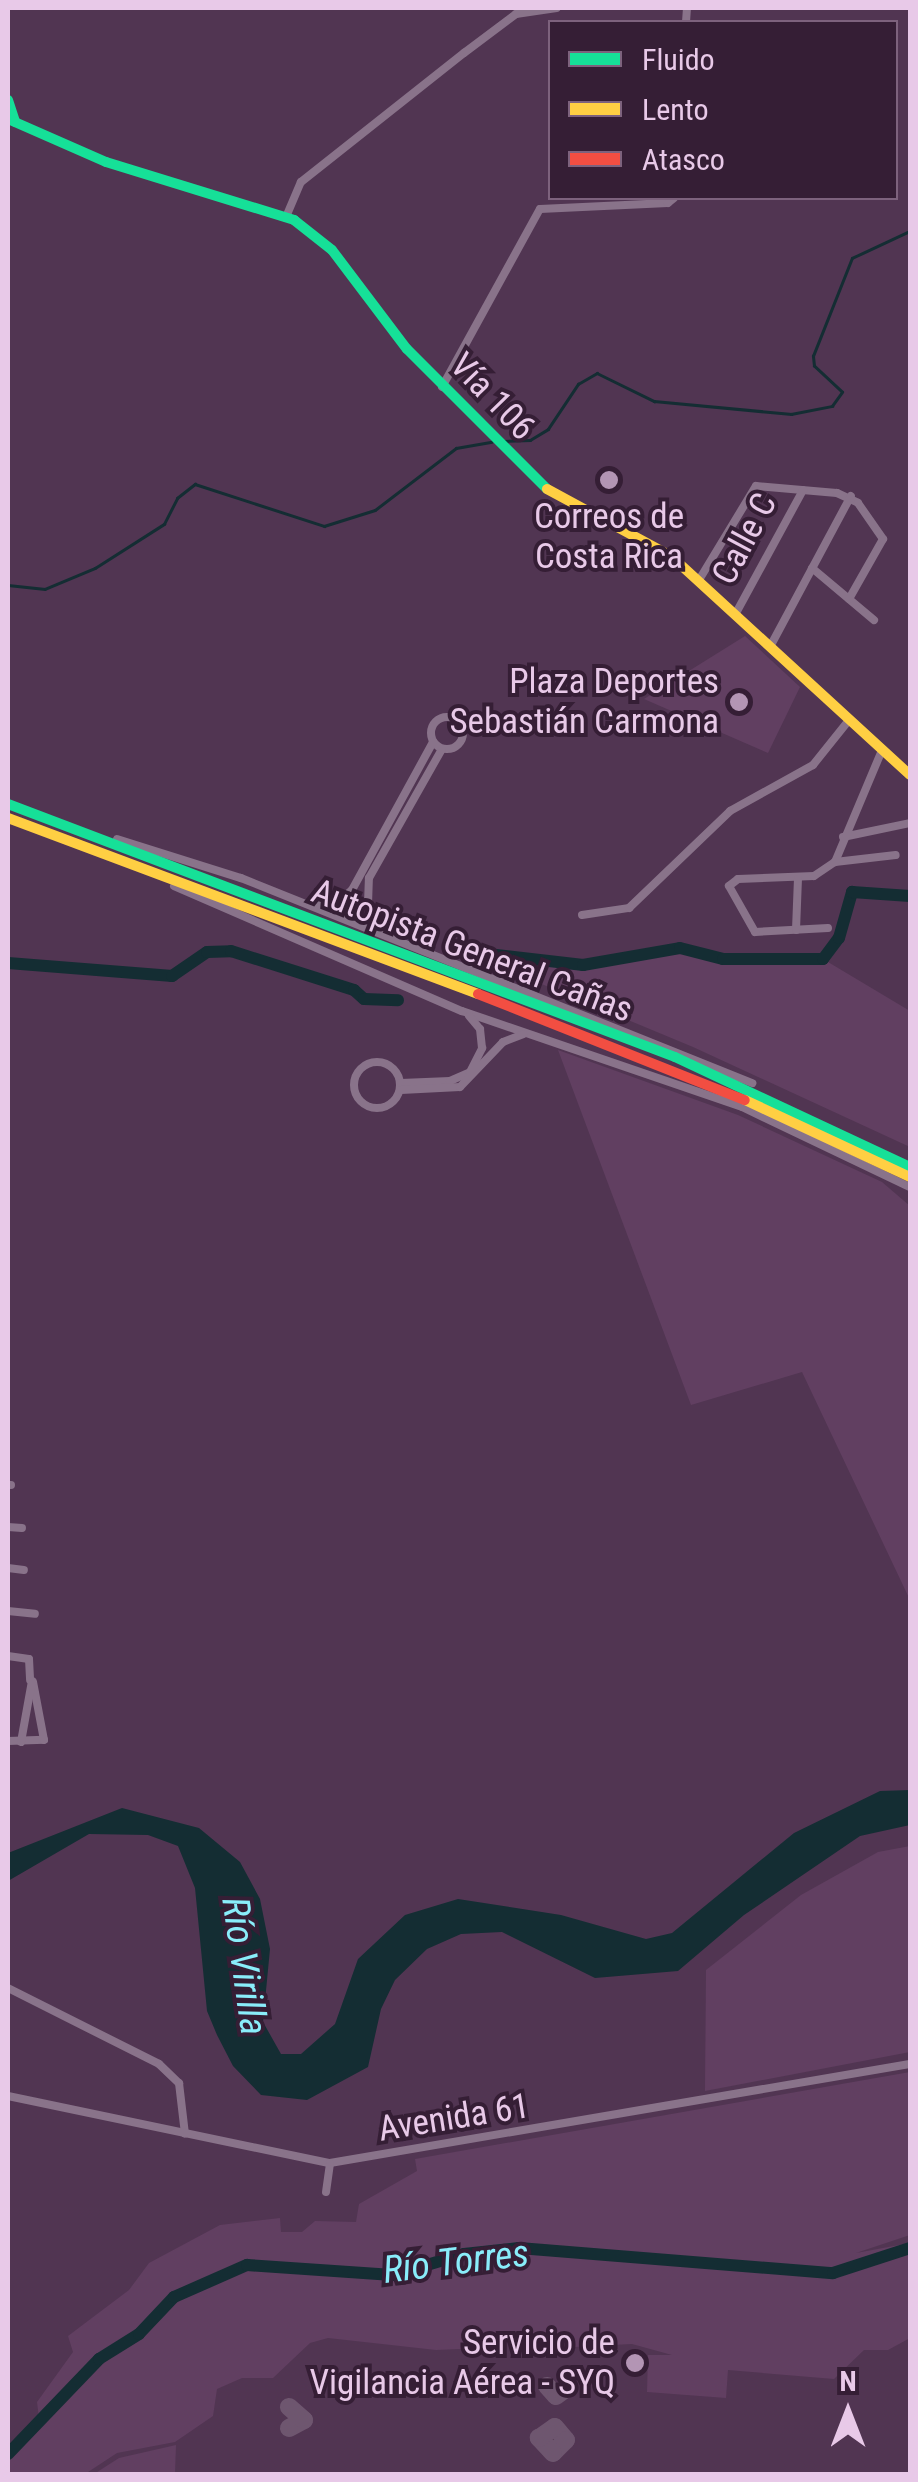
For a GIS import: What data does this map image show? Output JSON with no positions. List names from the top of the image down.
{
  "streets": {
    "main road": ["Vía 106", "Autopista General Cañas"],
    "street": ["Calle C", "Avenida 61"]
  },
  "crossings": [
    ["Vía 106", "Calle C"]
  ],
  "water": ["Río Virilla", "Río Torres"],
  "places": ["Correos de Costa Rica", "Plaza Deportes Sebastián Carmona", "Servicio de Vigilancia Aérea - SYQ"],
  "legend": ["Fluido", "Lento", "Atasco"],
  "north": "top"
}
